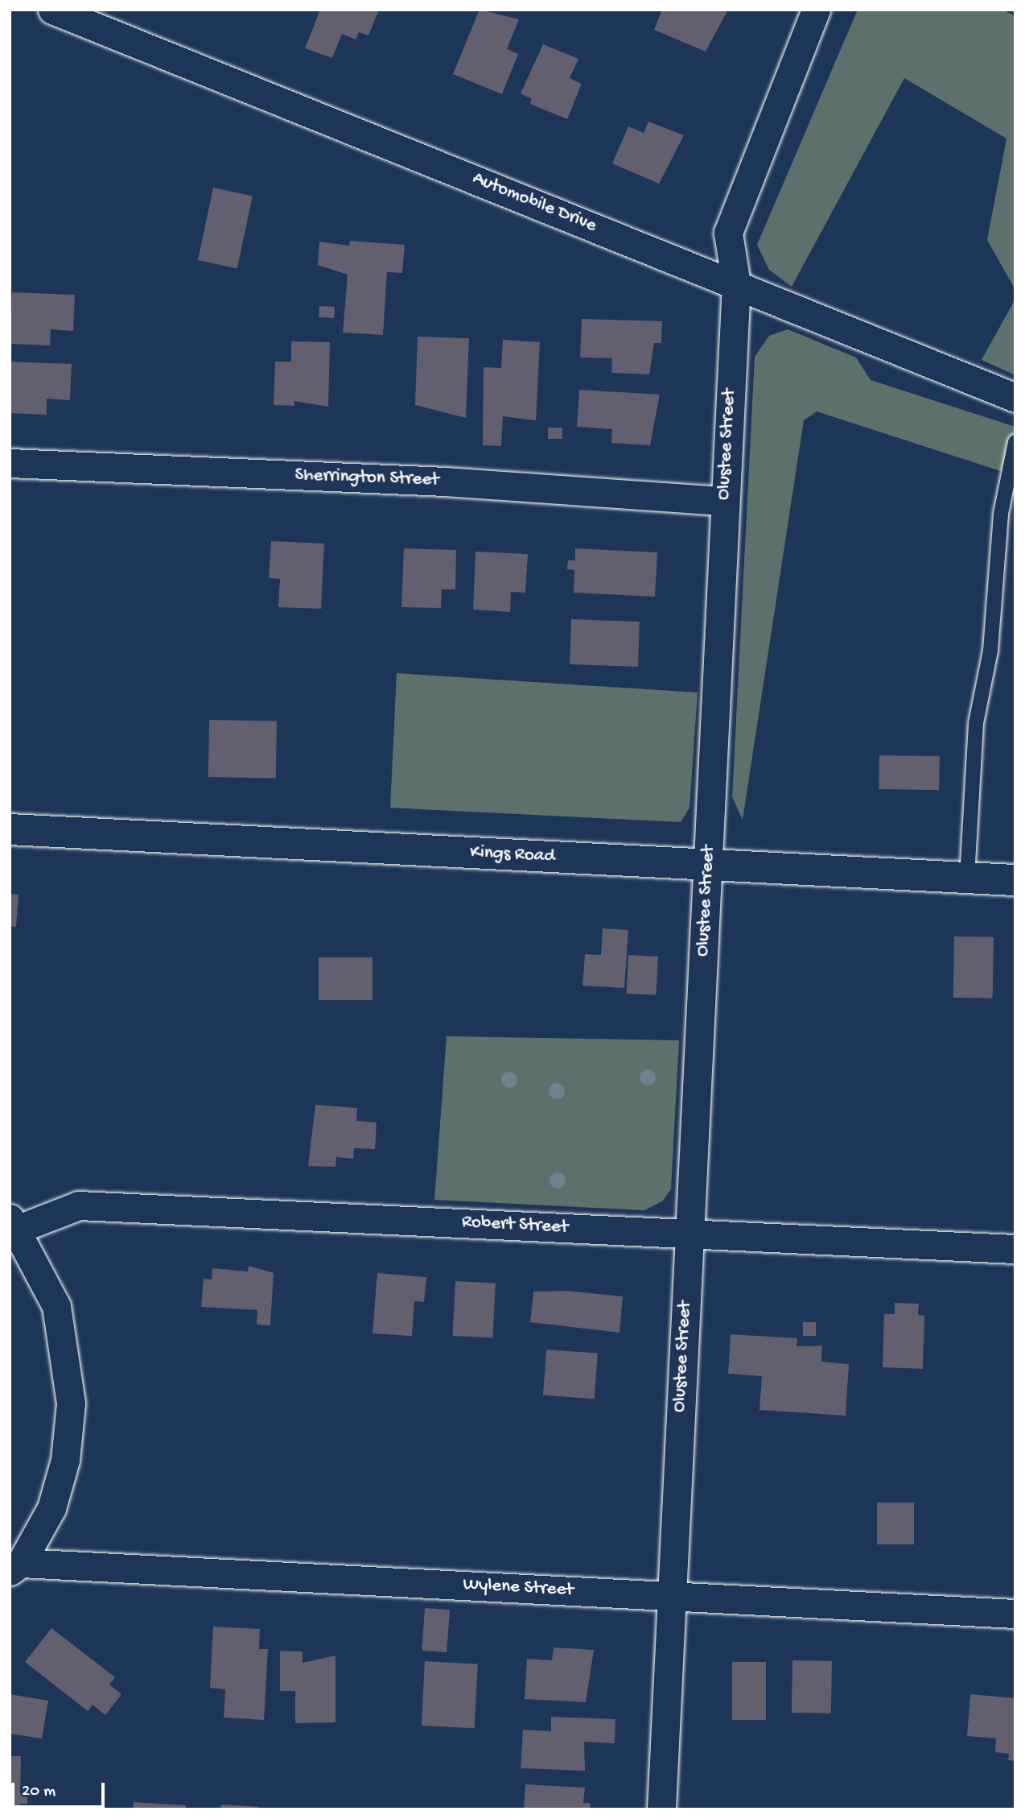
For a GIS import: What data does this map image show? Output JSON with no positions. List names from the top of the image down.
{
  "streets": {
    "main road": ["Kings Road"],
    "street": [
      "Automobile Drive",
      "Olustee Street",
      "Sherrington Street",
      "Robert Street",
      "Wylene Street"
    ]
  },
  "crossings": [
    ["Automobile Drive", "Olustee Street"],
    ["Olustee Street", "Sherrington Street"],
    ["Olustee Street", "Kings Road"],
    ["Olustee Street", "Robert Street"],
    ["Olustee Street", "Wylene Street"]
  ],
  "scale_bar": "20 m"
}
